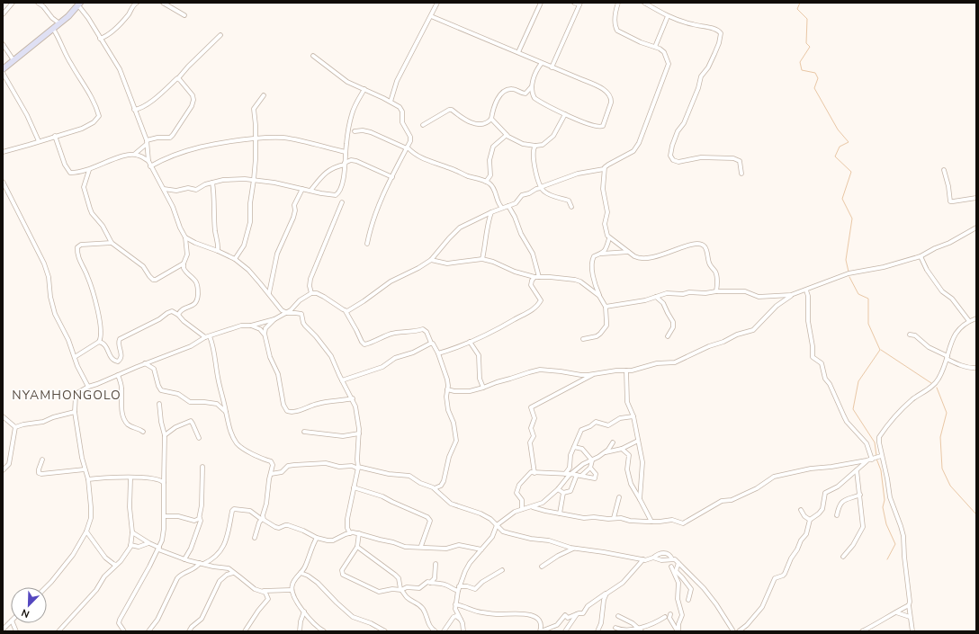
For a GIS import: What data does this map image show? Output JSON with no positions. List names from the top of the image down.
{
  "districts": ["NYAMHONGOLO"],
  "north": "bottom left"
}
